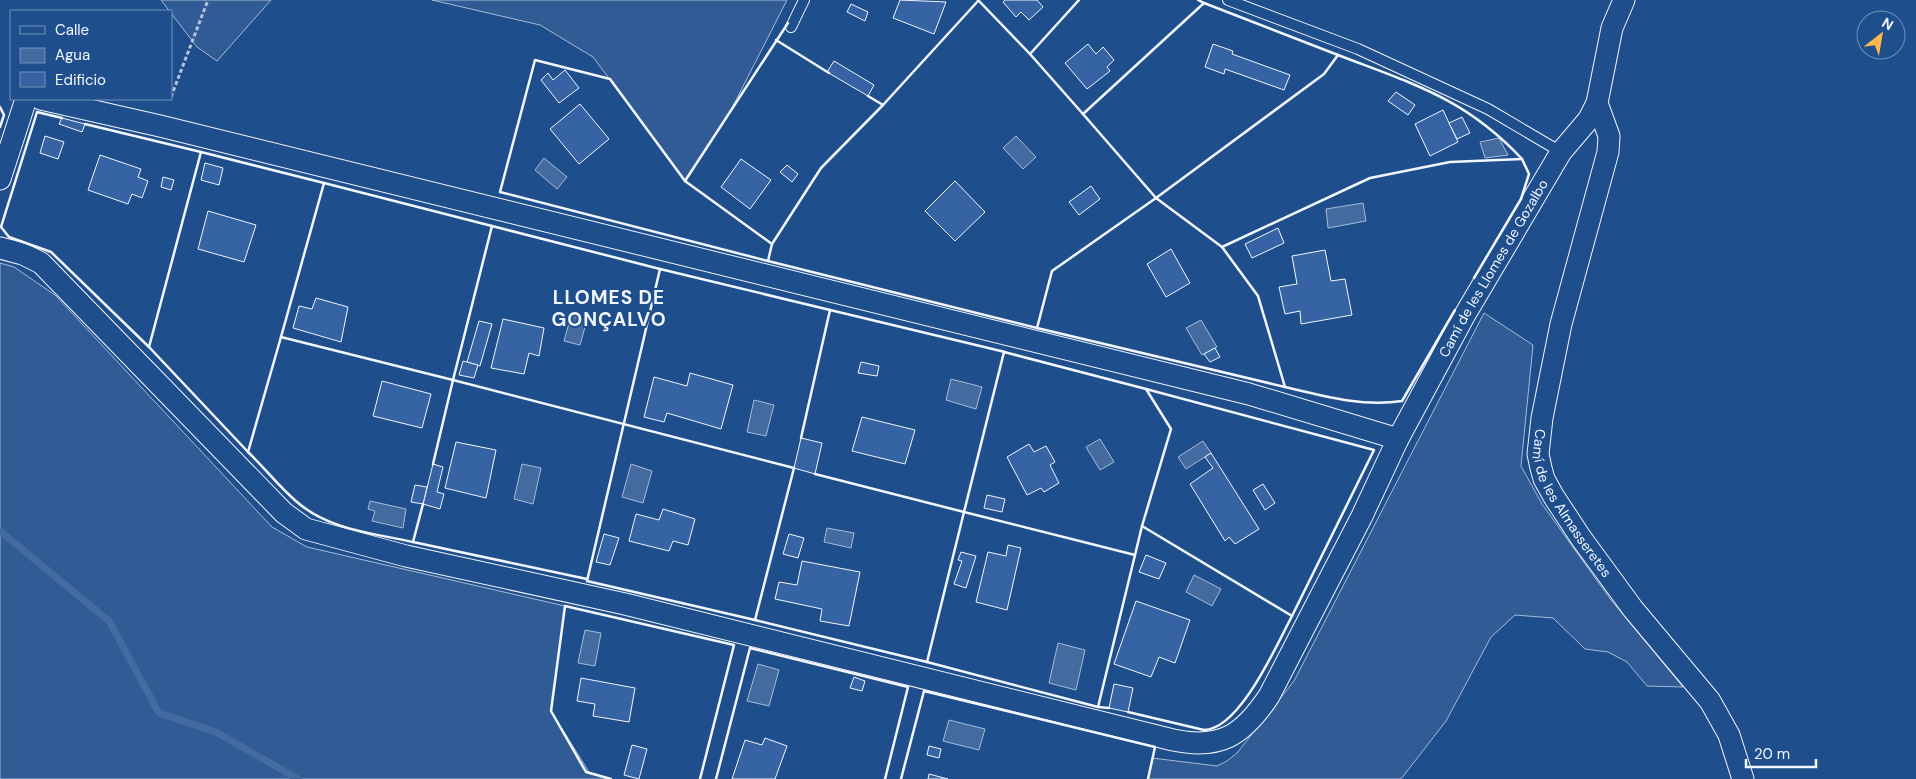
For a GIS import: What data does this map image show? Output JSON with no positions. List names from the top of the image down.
{
  "streets": {
    "street": ["Camí de les Llomes de Gozalbo", "Camí de les Almasseretes"]
  },
  "crossings": [
    ["Camí de les Llomes de Gozalbo", "Camí de les Almasseretes"]
  ],
  "districts": ["LLOMES DE GONÇALVO"],
  "legend": ["Calle", "Agua", "Edificio"],
  "scale_bar": "20 m",
  "north": "top right"
}
